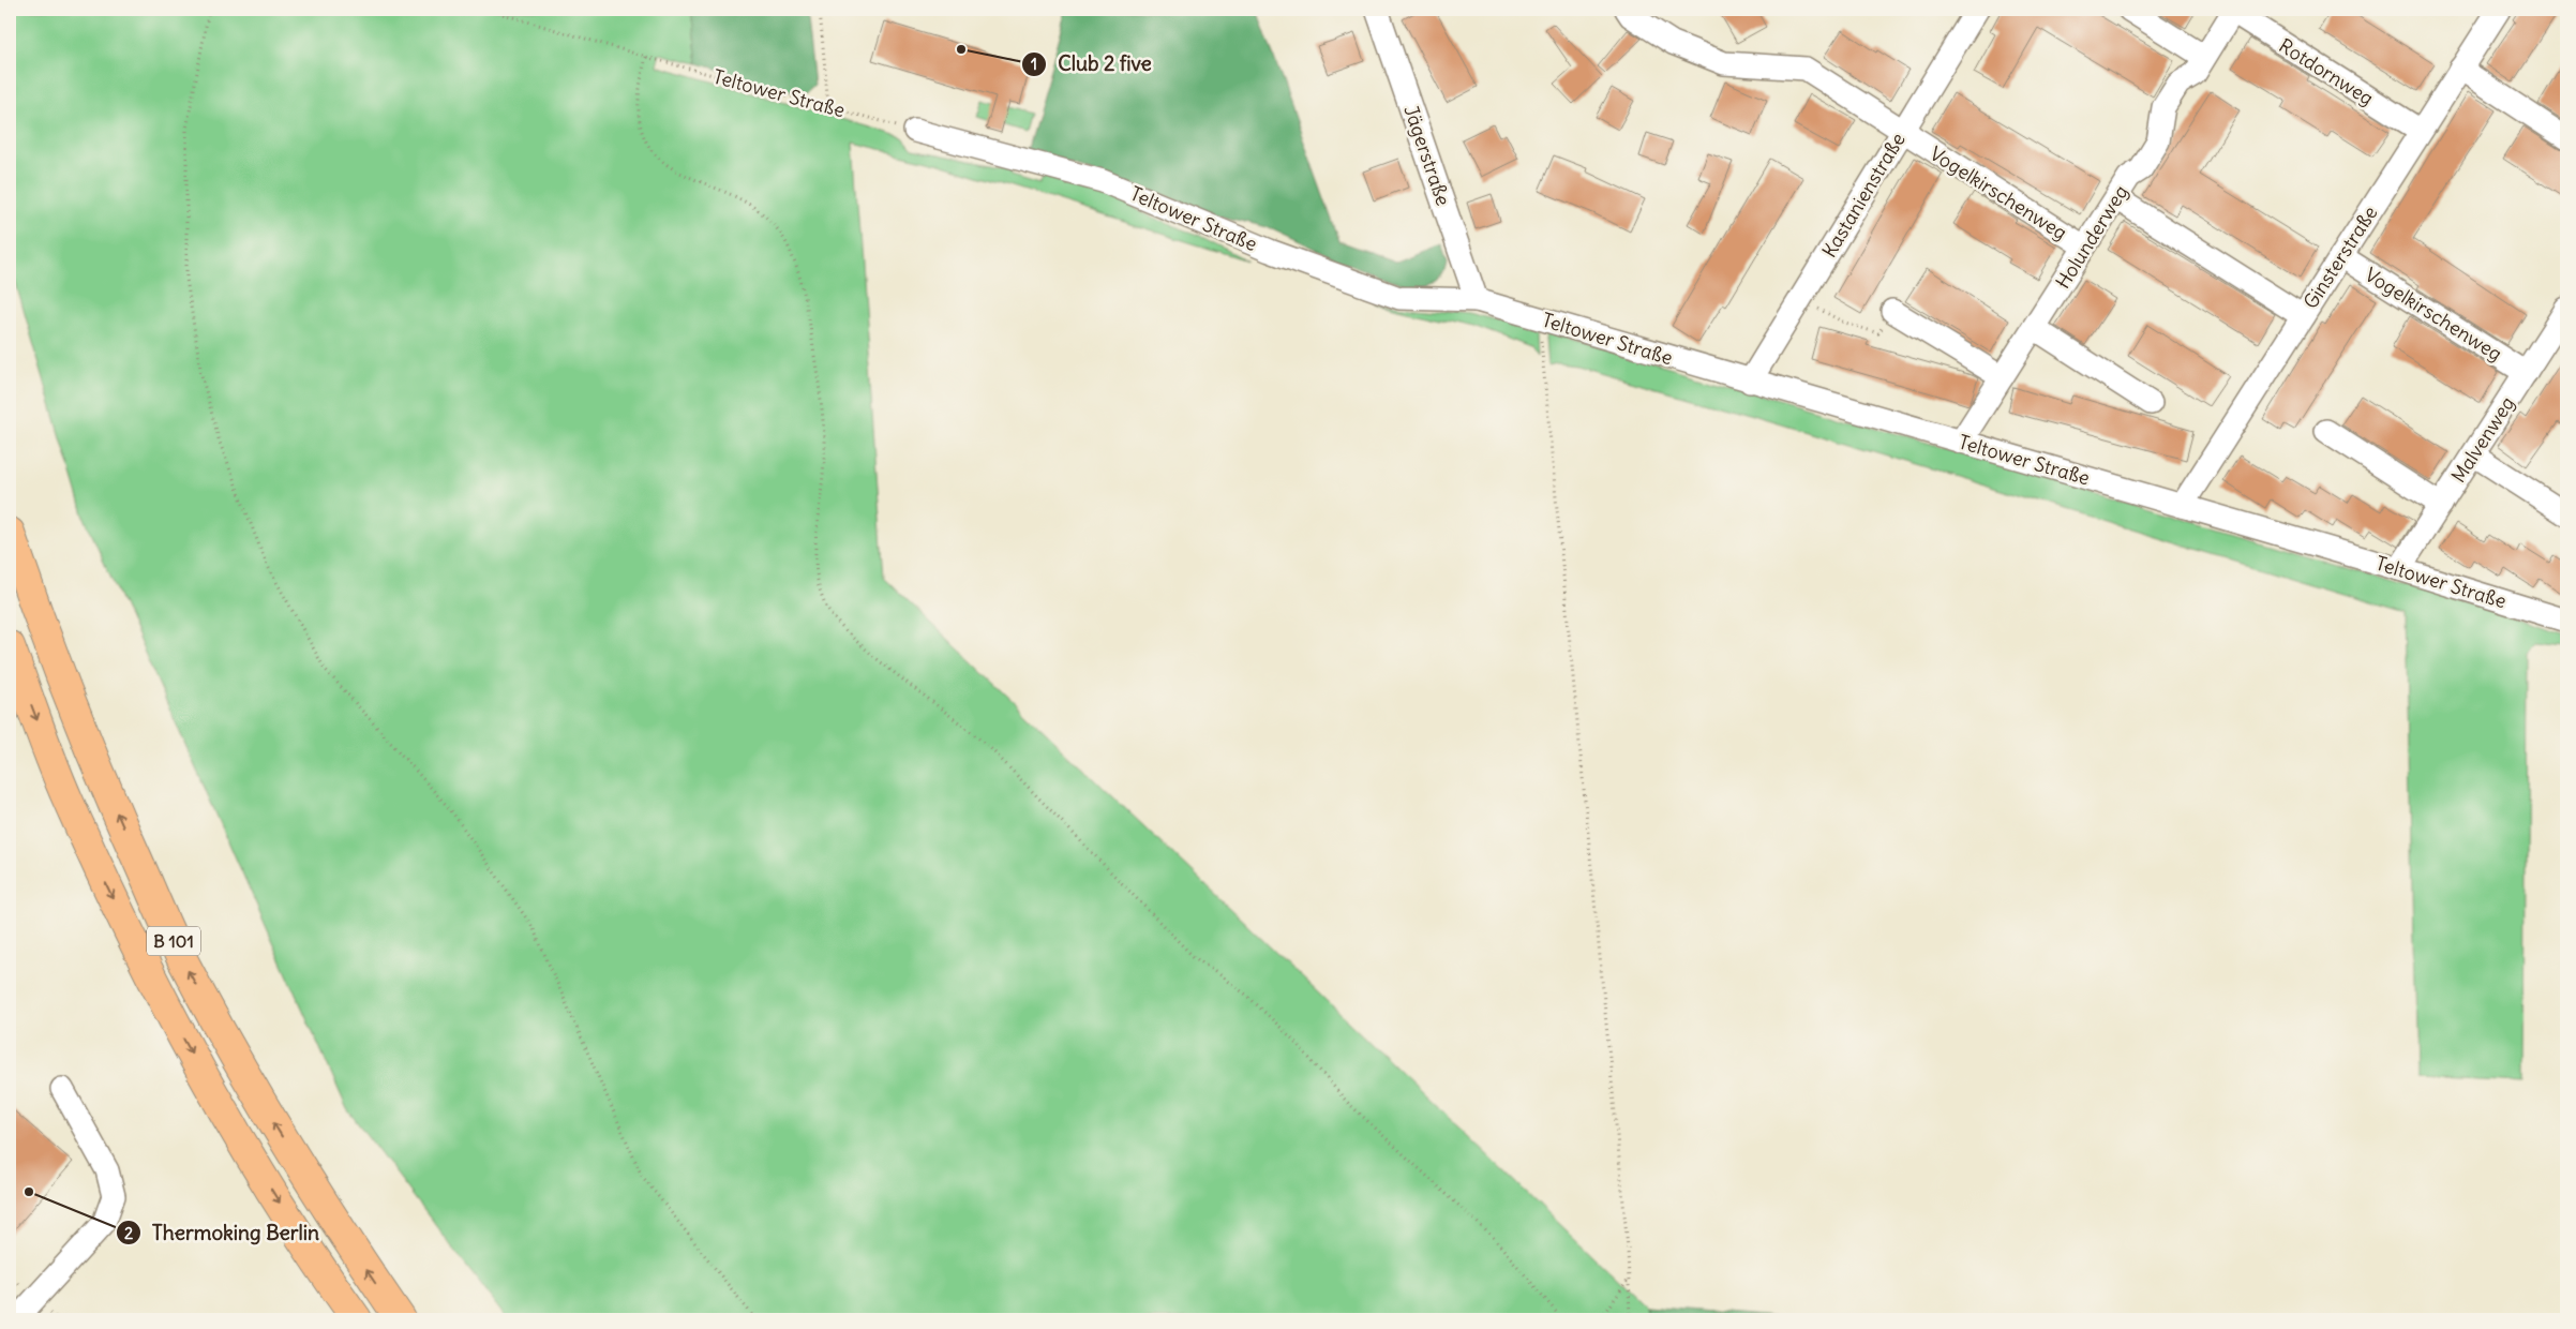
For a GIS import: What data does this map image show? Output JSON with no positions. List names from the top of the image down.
{
  "streets": {
    "highway": ["B 101"],
    "street": [
      "Rotdornweg",
      "Teltower Straße",
      "Jägerstraße",
      "Vogelkirschenweg",
      "Kastanienstraße",
      "Holunderweg",
      "Ginsterstraße",
      "Malvenweg"
    ]
  },
  "crossings": [
    ["Rotdornweg", "Holunderweg"],
    ["Rotdornweg", "Ginsterstraße"],
    ["Teltower Straße", "Jägerstraße"],
    ["Teltower Straße", "Kastanienstraße"],
    ["Teltower Straße", "Holunderweg"],
    ["Teltower Straße", "Ginsterstraße"],
    ["Teltower Straße", "Malvenweg"],
    ["Vogelkirschenweg", "Kastanienstraße"],
    ["Vogelkirschenweg", "Holunderweg"],
    ["Vogelkirschenweg", "Ginsterstraße"],
    ["Vogelkirschenweg", "Malvenweg"]
  ],
  "places": ["Club 2 five", "Thermoking Berlin"]
}
